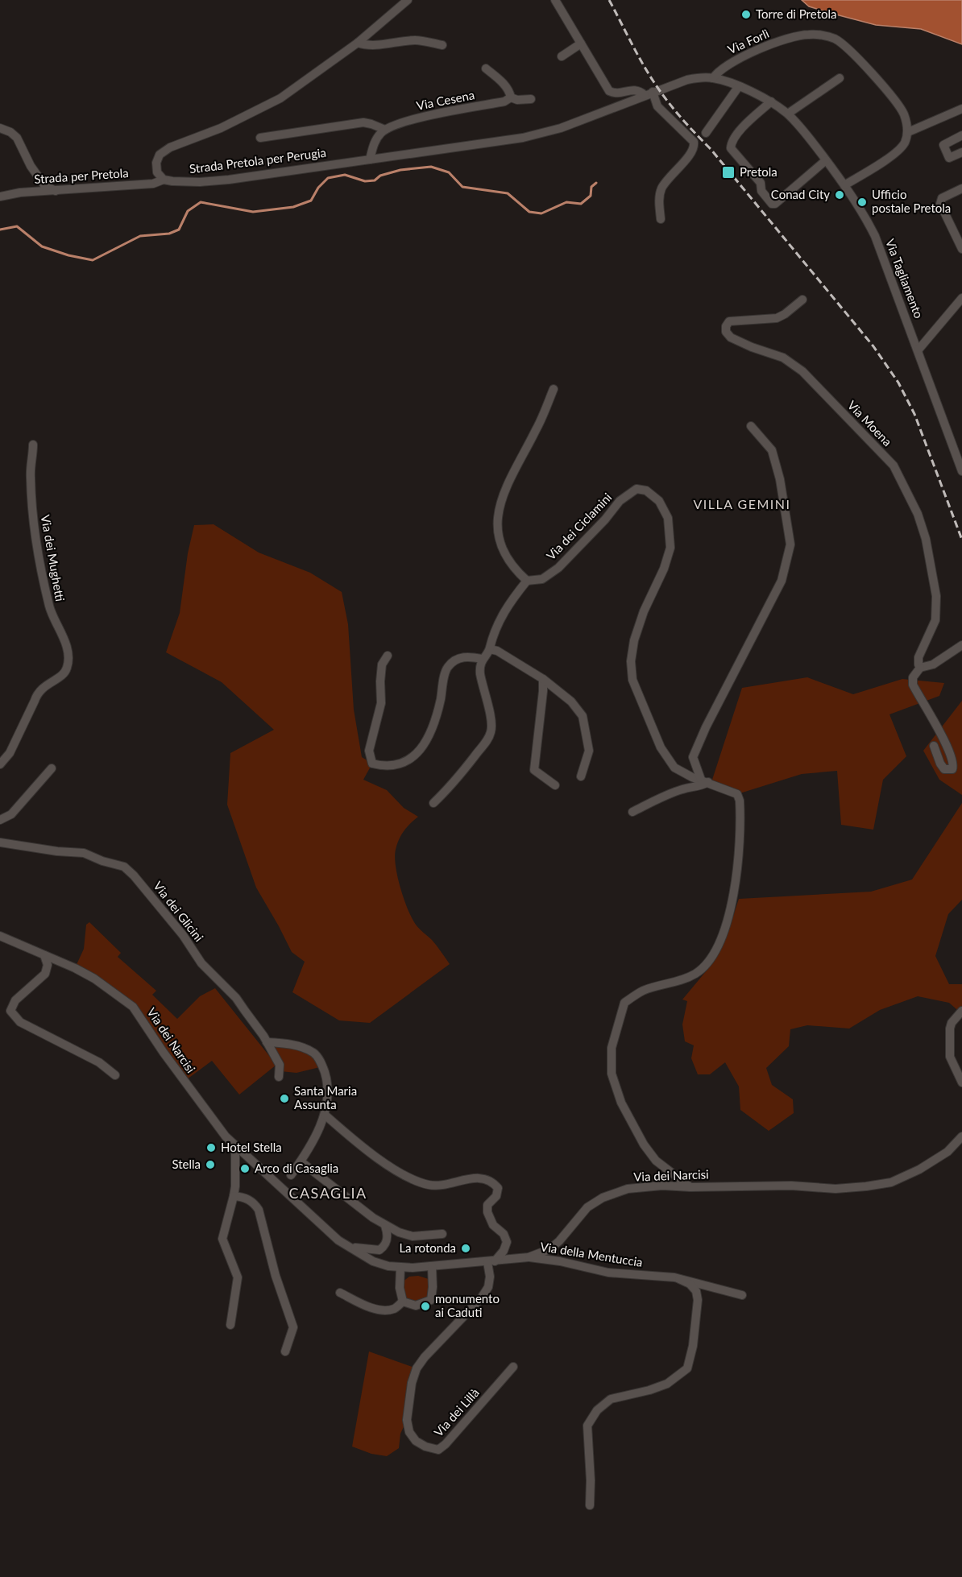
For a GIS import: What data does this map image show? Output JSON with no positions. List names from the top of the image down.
{
  "streets": {
    "street": [
      "Via Forlì",
      "Via Cesena",
      "Strada Pretola per Perugia",
      "Strada per Pretola",
      "Via Tagliamento",
      "Via Moena",
      "Via dei Ciclamini",
      "Via dei Mughetti",
      "Via dei Glicini",
      "Via dei Narcisi",
      "Via della Mentuccia",
      "Via dei Lillà"
    ]
  },
  "crossings": [
    ["Via Forlì", "Via Tagliamento"],
    ["Strada Pretola per Perugia", "Strada per Pretola"],
    ["Strada Pretola per Perugia", "Via Tagliamento"],
    ["Via dei Ciclamini", "Via dei Narcisi"],
    ["Via dei Narcisi", "Via della Mentuccia"],
    ["Via dei Narcisi", "Via dei Lillà"]
  ],
  "districts": ["VILLA GEMINI", "CASAGLIA"],
  "places": {
    "other": [
      "Torre di Pretola",
      "Conad City",
      "Ufficio postale Pretola",
      "Santa Maria Assunta",
      "Hotel Stella",
      "Stella",
      "Arco di Casaglia",
      "La rotonda",
      "monumento ai Caduti"
    ],
    "transit": ["Pretola"]
  }
}
